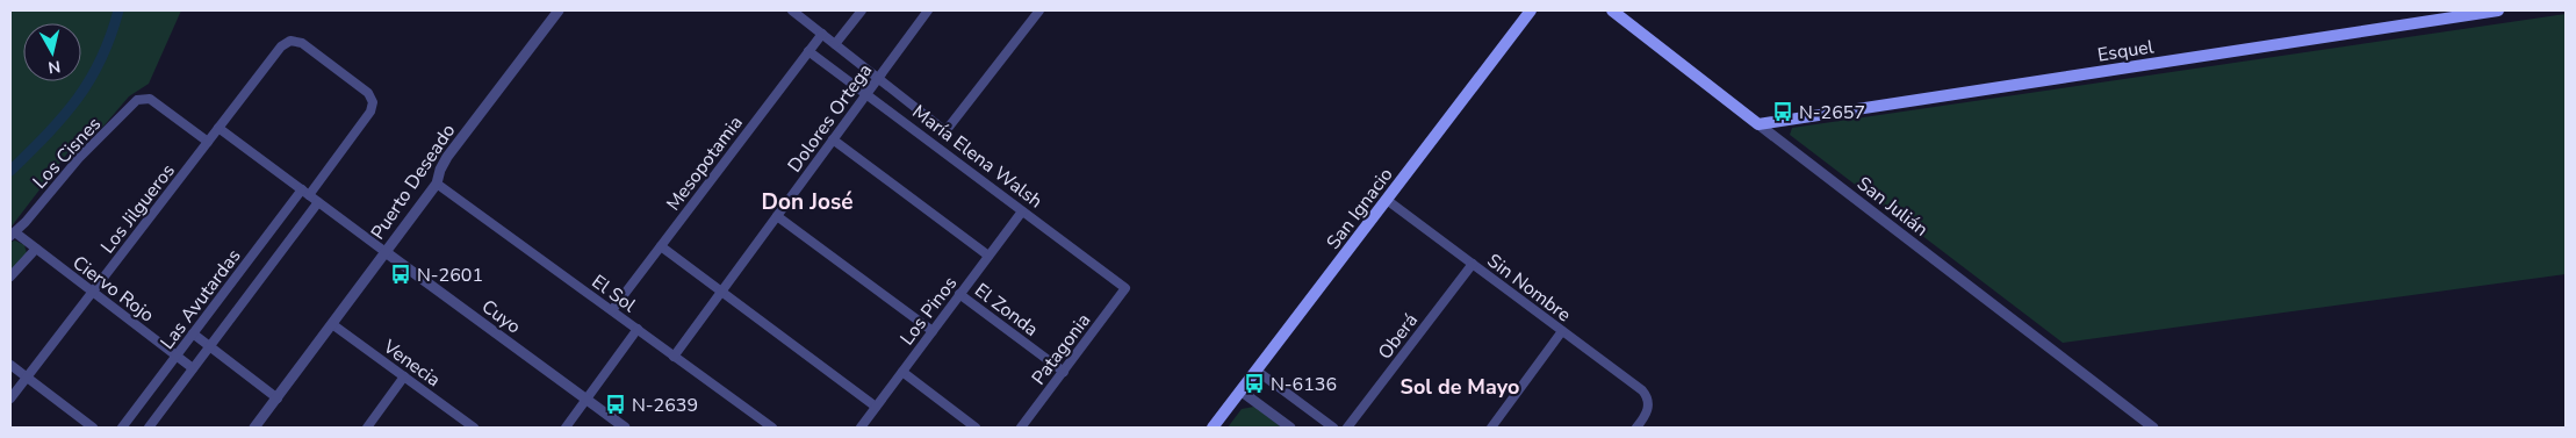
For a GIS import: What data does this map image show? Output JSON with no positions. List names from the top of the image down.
{
  "streets": {
    "main road": ["Esquel", "San Julián", "San Ignacio"],
    "street": [
      "Dolores Ortega",
      "Los Cisnes",
      "María Elena Walsh",
      "Mesopotamia",
      "Puerto Deseado",
      "Los Jilgueros",
      "Sin Nombre",
      "Ciervo Rojo",
      "El Sol",
      "Las Avutardas",
      "El Zonda",
      "Los Pinos",
      "Cuyo",
      "Oberá",
      "Patagonia",
      "Venecia"
    ]
  },
  "crossings": [
    ["Esquel", "San Julián"],
    ["Dolores Ortega", "María Elena Walsh"],
    ["Dolores Ortega", "El Sol"],
    ["Los Cisnes", "Los Jilgueros"],
    ["Los Cisnes", "Ciervo Rojo"],
    ["María Elena Walsh", "Mesopotamia"],
    ["María Elena Walsh", "Los Pinos"],
    ["María Elena Walsh", "Patagonia"],
    ["Mesopotamia", "El Sol"],
    ["Puerto Deseado", "El Sol"],
    ["Puerto Deseado", "Cuyo"],
    ["Puerto Deseado", "Venecia"],
    ["Los Jilgueros", "Ciervo Rojo"],
    ["Los Jilgueros", "Las Avutardas"],
    ["Los Jilgueros", "Cuyo"],
    ["San Ignacio", "Sin Nombre"],
    ["Sin Nombre", "Oberá"],
    ["Ciervo Rojo", "Las Avutardas"],
    ["Las Avutardas", "Cuyo"],
    ["El Zonda", "Los Pinos"],
    ["El Zonda", "Patagonia"]
  ],
  "districts": ["Don José", "Sol de Mayo"],
  "places": {
    "bus stop": [
      "N-2657",
      "N-2601",
      "N-6136",
      "N-2639"
    ]
  },
  "north": "bottom"
}
